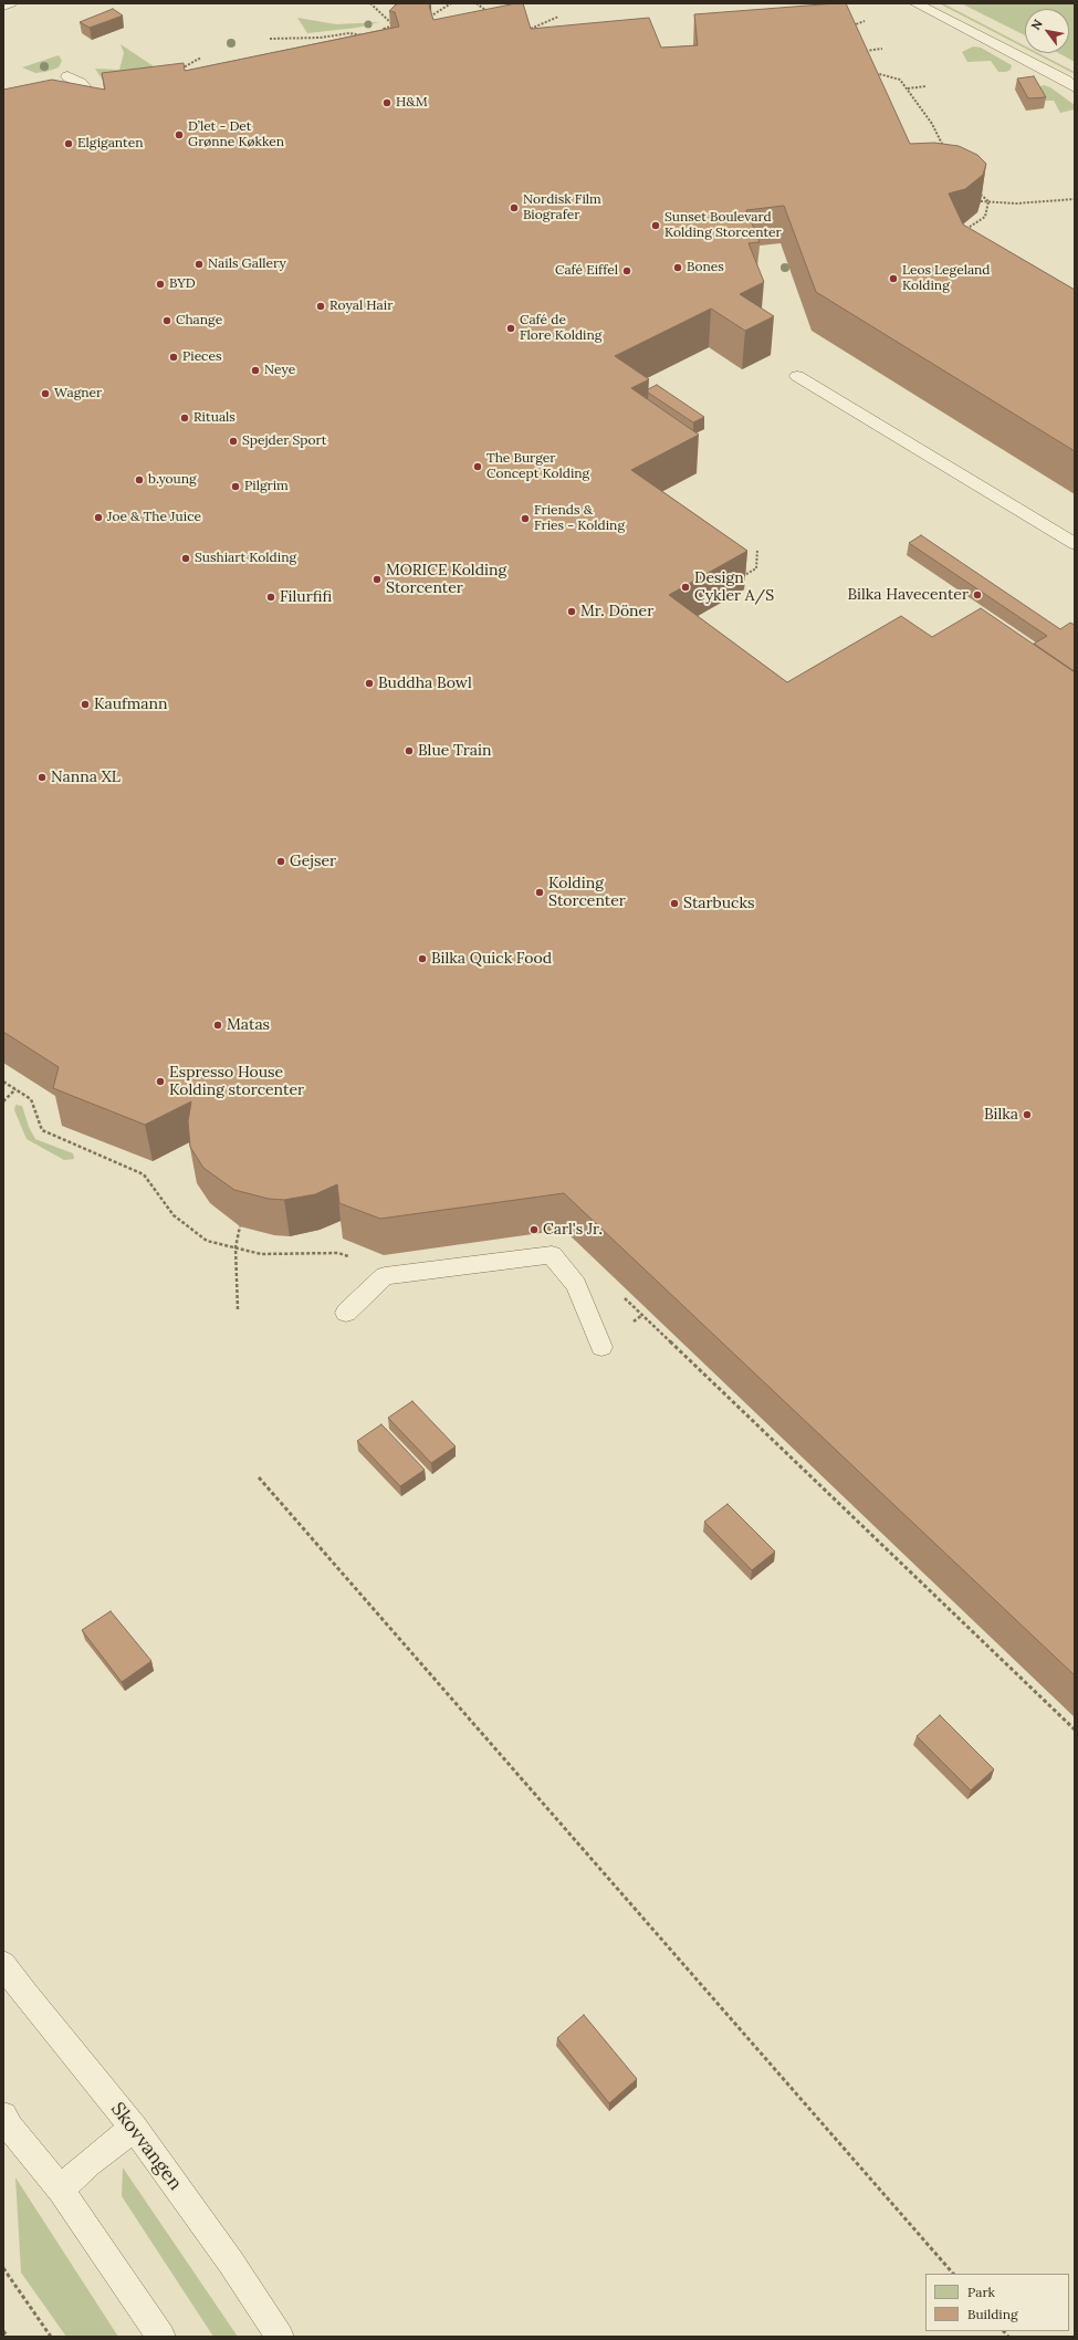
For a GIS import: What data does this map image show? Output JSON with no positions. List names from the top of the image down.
{
  "streets": {
    "lane": ["Skovvangen"]
  },
  "places": [
    "H&M",
    "D’let - Det Grønne Køkken",
    "Elgiganten",
    "Nordisk Film Biografer",
    "Sunset Boulevard Kolding Storcenter",
    "Nails Gallery",
    "Bones",
    "Café Eiffel",
    "Leos Legeland Kolding",
    "BYD",
    "Royal Hair",
    "Change",
    "Café de Flore Kolding",
    "Pieces",
    "Neye",
    "Wagner",
    "Rituals",
    "Spejder Sport",
    "The Burger Concept Kolding",
    "b.young",
    "Pilgrim",
    "Joe & The Juice",
    "Friends & Fries - Kolding",
    "Sushiart Kolding",
    "MORICE Kolding Storcenter",
    "Design Cykler A/S",
    "Bilka Havecenter",
    "Filurfifi",
    "Mr. Döner",
    "Buddha Bowl",
    "Kaufmann",
    "Blue Train",
    "Nanna XL",
    "Gejser",
    "Kolding Storcenter",
    "Starbucks",
    "Bilka Quick Food",
    "Matas",
    "Espresso House Kolding storcenter",
    "Bilka",
    "Carl's Jr."
  ],
  "legend": ["Park", "Building"],
  "north": "top left"
}
